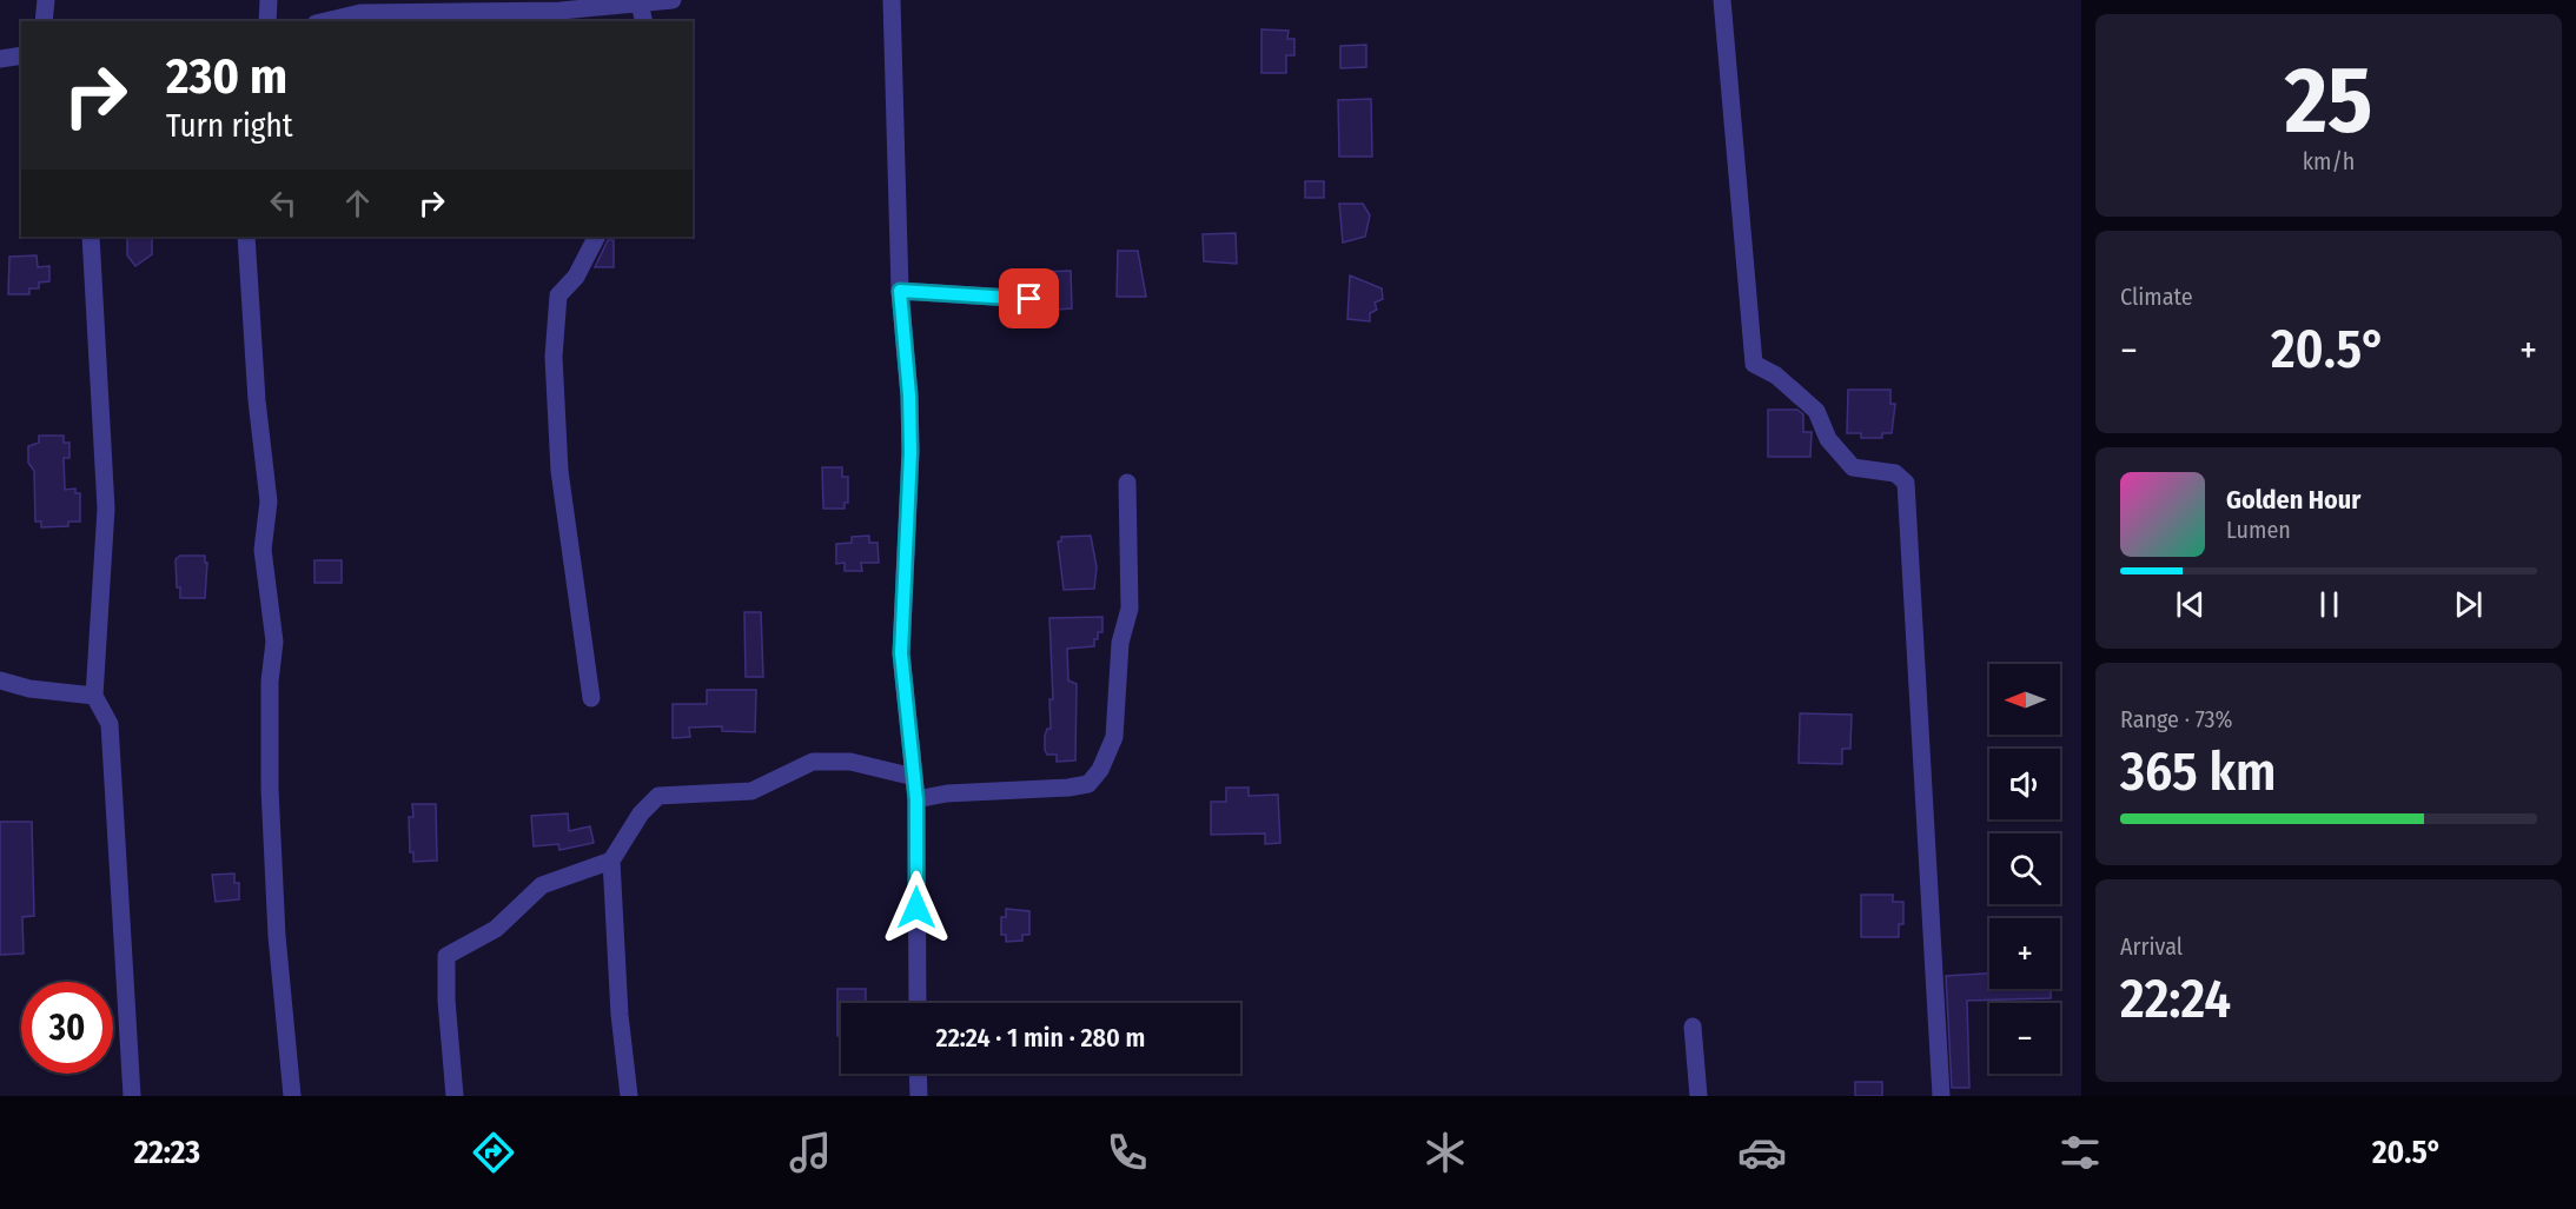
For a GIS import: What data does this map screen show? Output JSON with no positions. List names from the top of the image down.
{
  "north": "left",
  "page": {
    "tile": [
      ["25", "km/h"],
      "Climate",
      ["Range · 73%", "365 km"],
      ["Arrival", "22:24"]
    ],
    "turn": ["230 m", "Turn right"],
    "heat": ["−", "20.5°", "+"],
    "song": ["Golden Hour", "Lumen"],
    "map_buttons": ["+", "−"],
    "limit": "30",
    "trip": "22:24 · 1 min · 280 m",
    "tabs": ["22:23", "20.5°"]
  }
}
